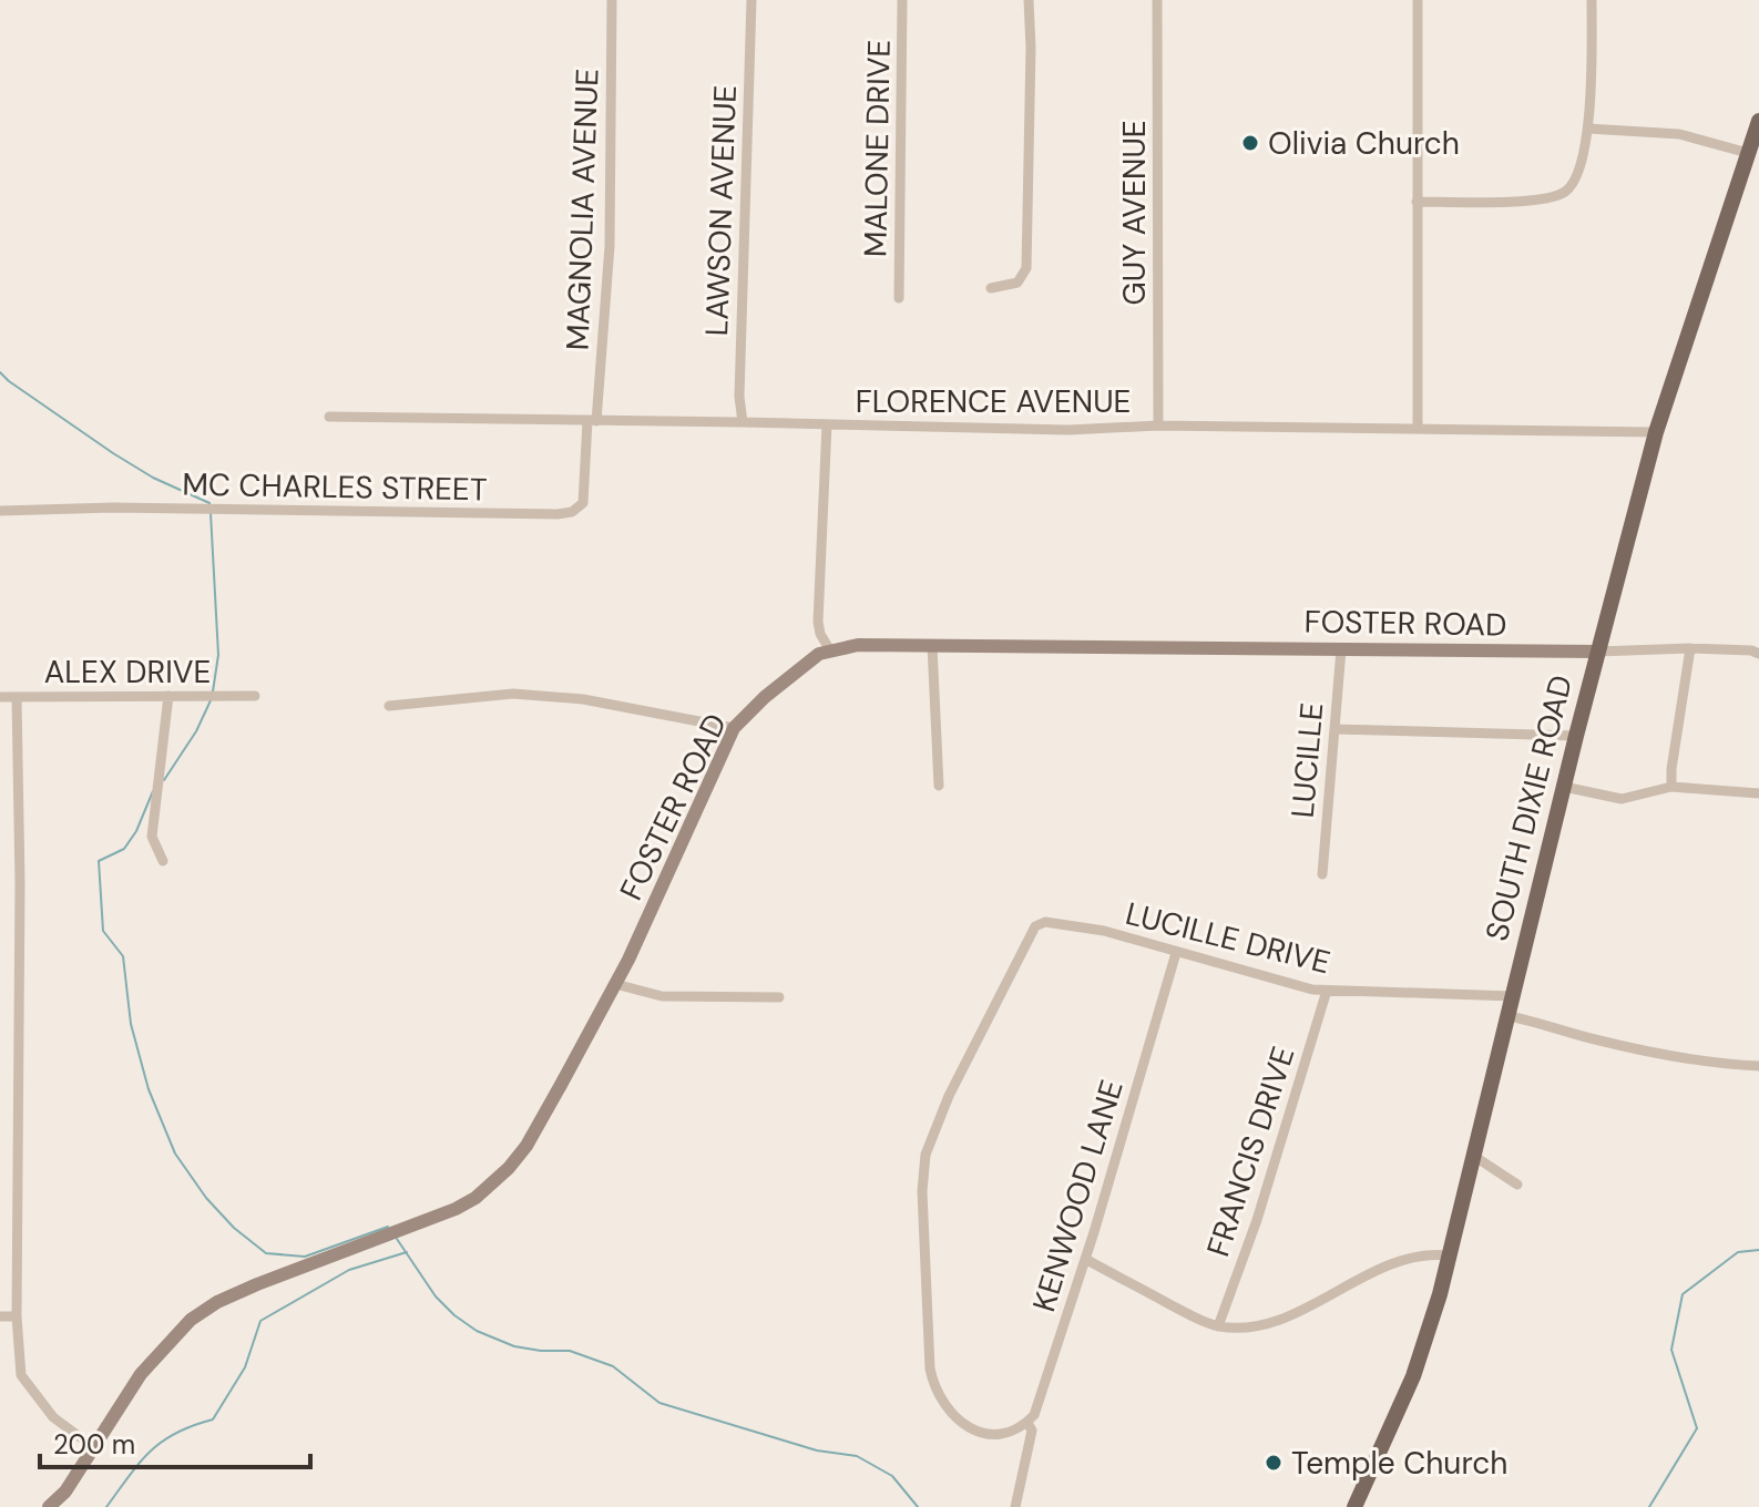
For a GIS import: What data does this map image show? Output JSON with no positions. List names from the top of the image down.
{
  "streets": {
    "main road": ["SOUTH DIXIE ROAD"],
    "street": [
      "MALONE DRIVE",
      "MAGNOLIA AVENUE",
      "LAWSON AVENUE",
      "GUY AVENUE",
      "FLORENCE AVENUE",
      "MC CHARLES STREET",
      "FOSTER ROAD",
      "ALEX DRIVE",
      "LUCILLE",
      "LUCILLE DRIVE",
      "FRANCIS DRIVE",
      "KENWOOD LANE"
    ]
  },
  "crossings": [
    ["MAGNOLIA AVENUE", "FLORENCE AVENUE"],
    ["MAGNOLIA AVENUE", "MC CHARLES STREET"],
    ["LAWSON AVENUE", "FLORENCE AVENUE"],
    ["GUY AVENUE", "FLORENCE AVENUE"],
    ["FLORENCE AVENUE", "MC CHARLES STREET"],
    ["FLORENCE AVENUE", "SOUTH DIXIE ROAD"],
    ["FOSTER ROAD", "LUCILLE"],
    ["FOSTER ROAD", "SOUTH DIXIE ROAD"],
    ["SOUTH DIXIE ROAD", "LUCILLE DRIVE"],
    ["LUCILLE DRIVE", "FRANCIS DRIVE"],
    ["LUCILLE DRIVE", "KENWOOD LANE"]
  ],
  "places": ["Olivia Church", "Temple Church"],
  "scale_bar": "200 m"
}
